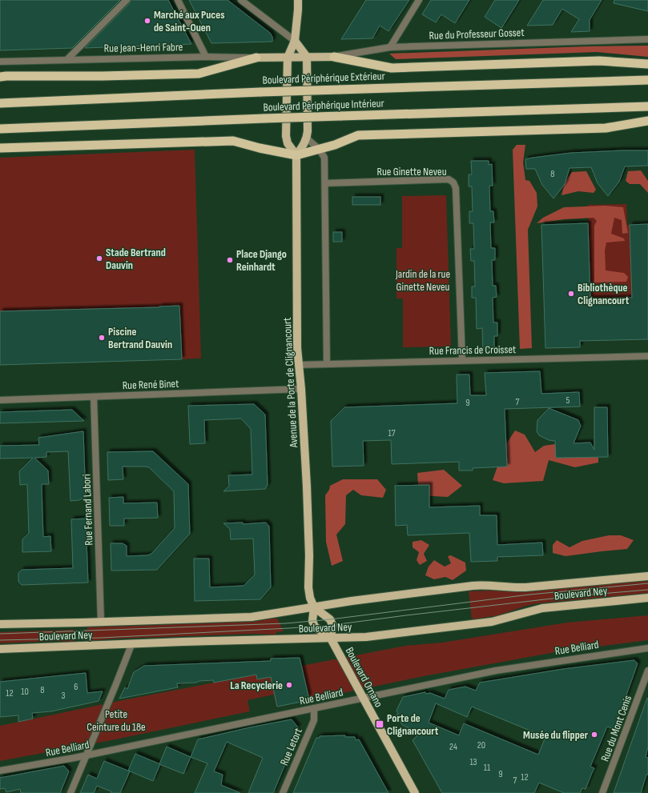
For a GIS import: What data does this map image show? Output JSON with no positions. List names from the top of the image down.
{
  "streets": {
    "highway": ["Boulevard Périphérique Extérieur", "Boulevard Périphérique Intérieur"],
    "main road": [
      "Rue du Professeur Gosset",
      "Rue Jean-Henri Fabre",
      "Avenue de la Porte de Clignancourt",
      "Boulevard Ney",
      "Boulevard Ornano"
    ],
    "street": [
      "Rue Ginette Neveu",
      "Rue Francis de Croisset",
      "Rue René Binet",
      "Rue Fernand Labori",
      "Rue Belliard",
      "Rue du Mont Cenis",
      "Rue Letort"
    ]
  },
  "crossings": [
    ["Rue du Professeur Gosset", "Rue Jean-Henri Fabre"],
    ["Rue Ginette Neveu", "Rue Francis de Croisset"],
    ["Rue Francis de Croisset", "Avenue de la Porte de Clignancourt"],
    ["Avenue de la Porte de Clignancourt", "Rue René Binet"],
    ["Avenue de la Porte de Clignancourt", "Boulevard Ney"],
    ["Avenue de la Porte de Clignancourt", "Boulevard Ornano"],
    ["Rue René Binet", "Rue Fernand Labori"],
    ["Rue Fernand Labori", "Boulevard Ney"],
    ["Boulevard Ney", "Boulevard Ornano"],
    ["Rue Belliard", "Boulevard Ornano"],
    ["Rue Belliard", "Rue Letort"]
  ],
  "parks": ["Jardin de la rue Ginette Neveu", "Petite Ceinture du 18e"],
  "places": {
    "other": [
      "Marché aux Puces de Saint-Ouen",
      "Stade Bertrand Dauvin",
      "Place Django Reinhardt",
      "Bibliothèque Clignancourt",
      "Piscine Bertrand Dauvin",
      "La Recyclerie",
      "Musée du flipper"
    ],
    "transit": ["Porte de Clignancourt"]
  },
  "house_numbers": [
    "8",
    "5",
    "7",
    "9",
    "17",
    "6",
    "8",
    "10",
    "12",
    "3",
    "20",
    "24",
    "13",
    "11",
    "9",
    "12",
    "7"
  ]
}
